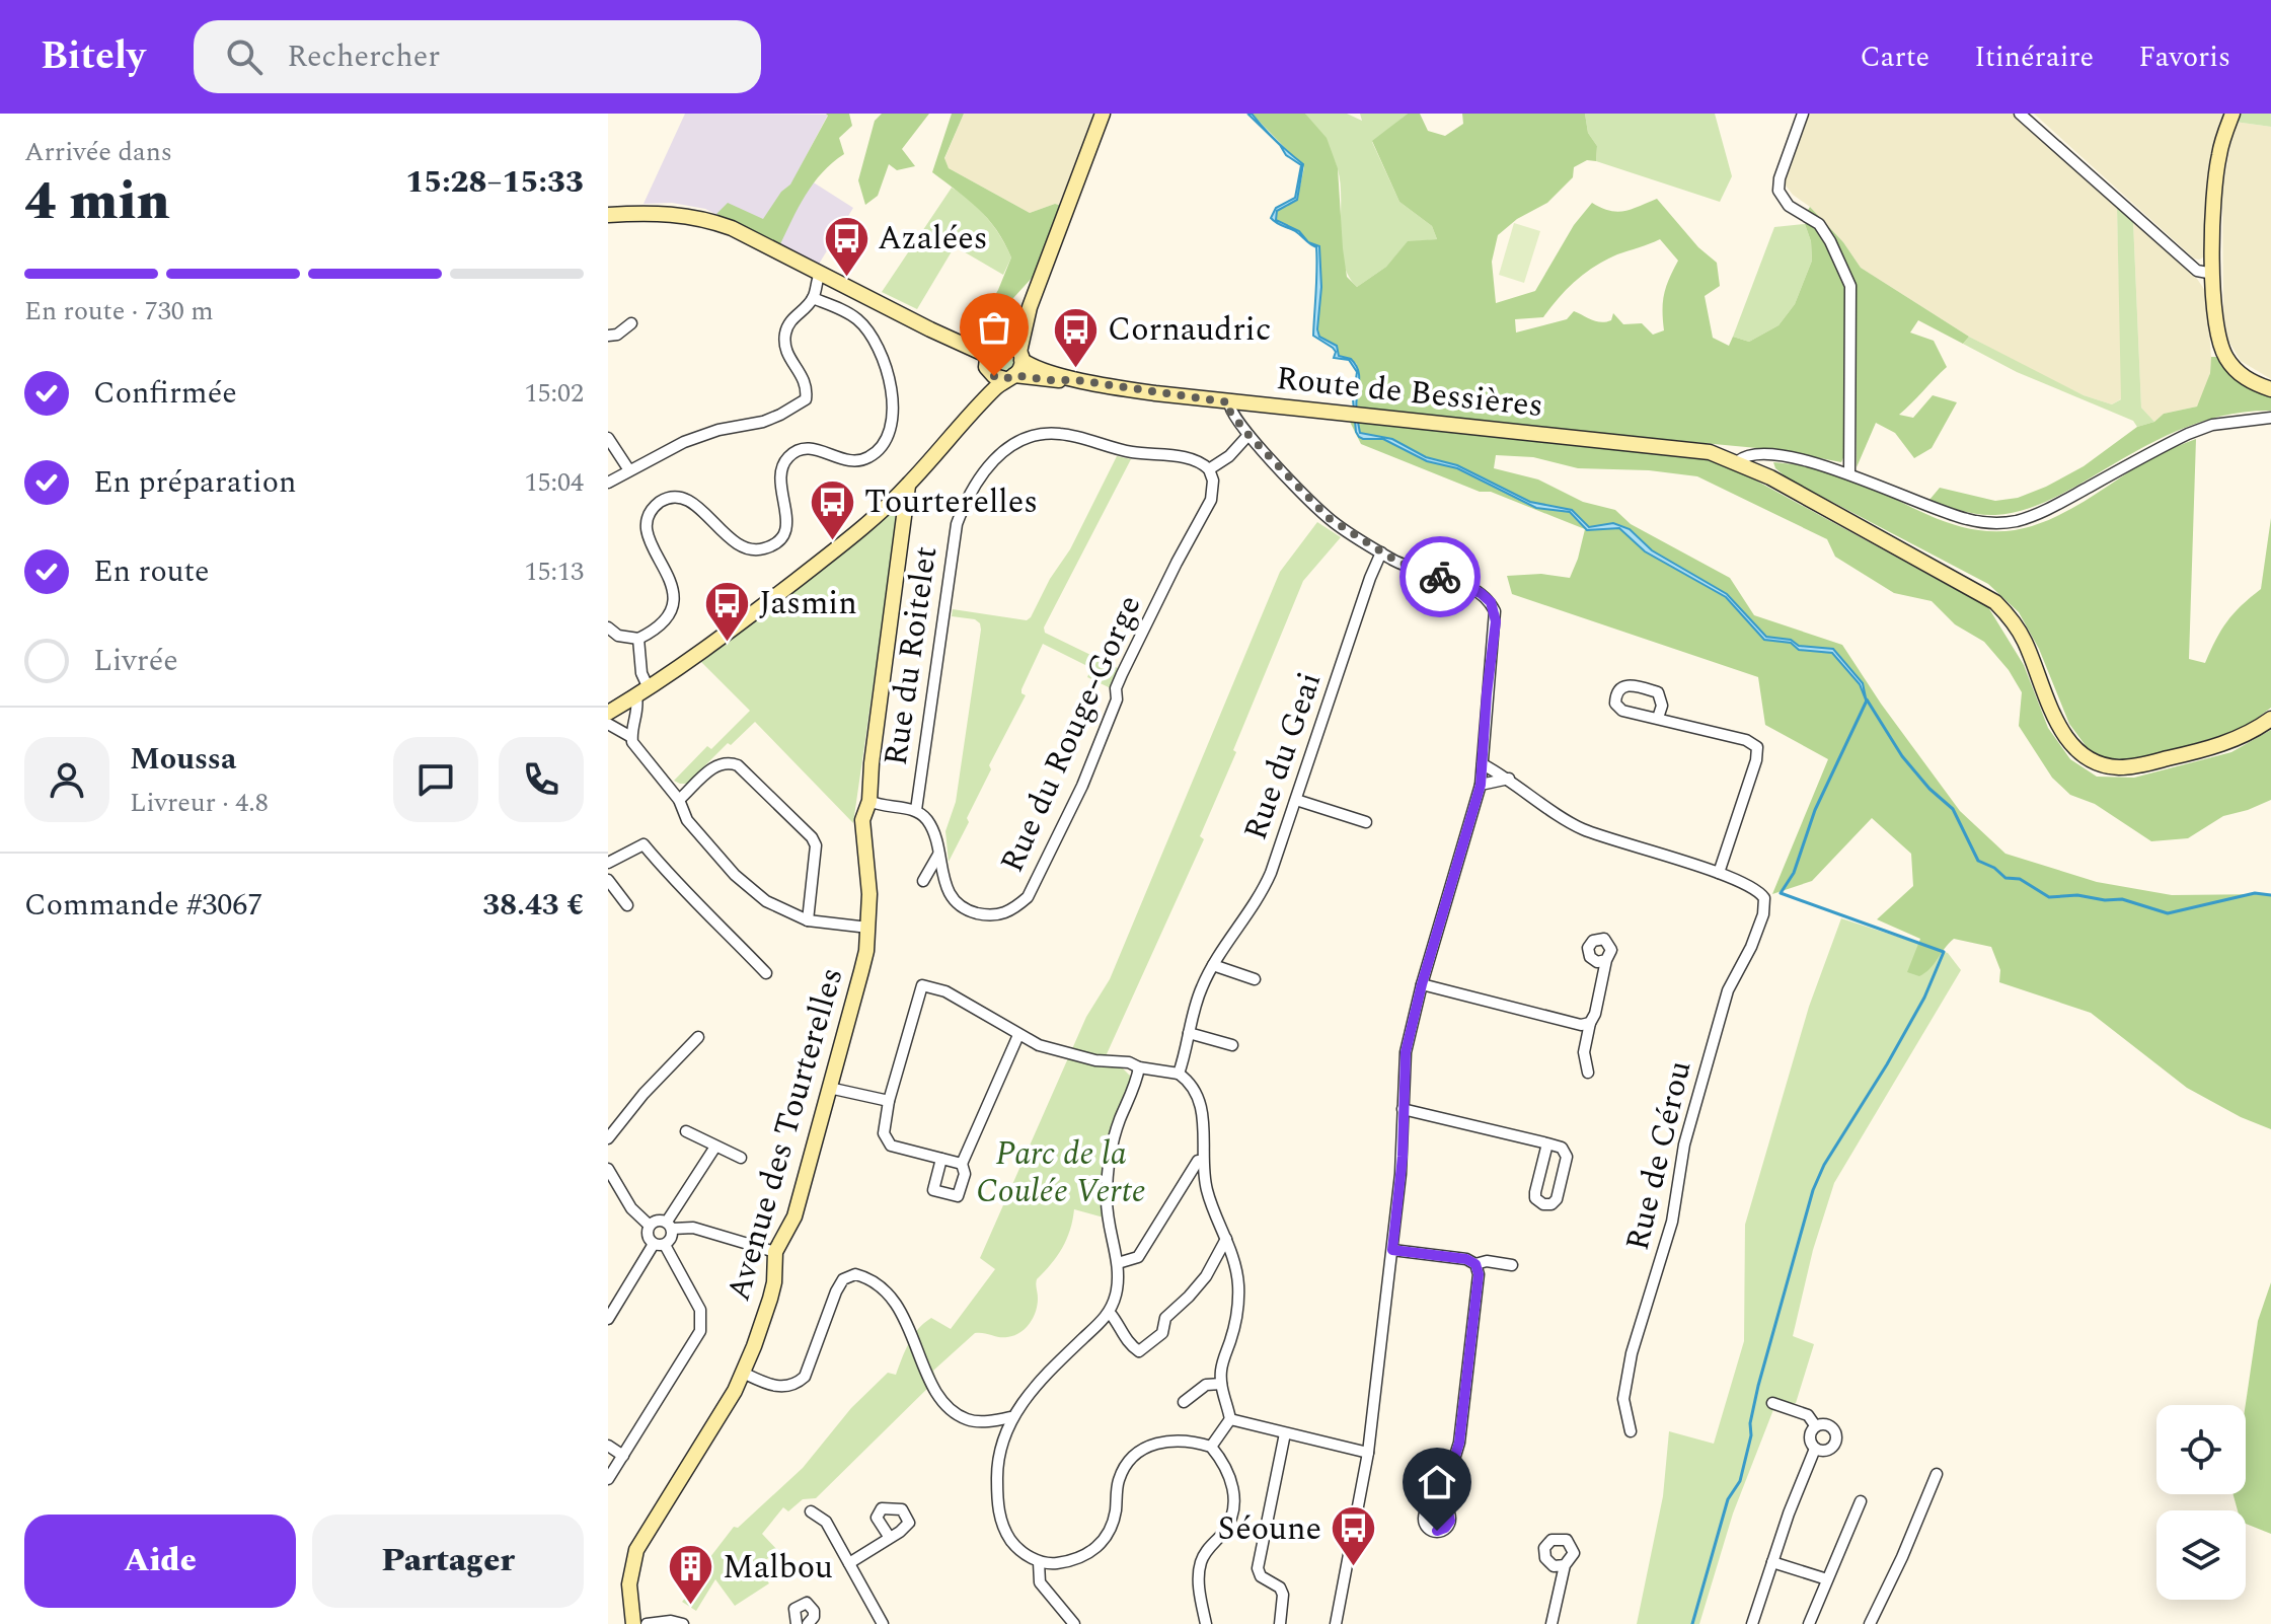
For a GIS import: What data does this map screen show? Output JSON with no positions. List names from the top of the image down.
{
  "streets": {
    "street": [
      "Route de Bessières",
      "Rue du Roitelet",
      "Rue du Rouge-Gorge",
      "Rue du Geai",
      "Avenue des Tourterelles",
      "Rue de Cérou"
    ]
  },
  "crossings": [
    ["Rue du Roitelet", "Rue du Rouge-Gorge"]
  ],
  "parks": ["Parc de la Coulée Verte"],
  "places": {
    "bus stop": [
      "Azalées",
      "Cornaudric",
      "Tourterelles",
      "Jasmin",
      "Séoune"
    ],
    "building": ["Malbou"]
  },
  "page": {
    "header": "Bitely",
    "search": "Rechercher",
    "nav": ["Carte", "Itinéraire", "Favoris"],
    "heading": ["4 min", "Arrivée dans", "15:28–15:33"],
    "panel": [
      "Moussa",
      "Livreur · 4.8",
      "Commande #3067",
      "38.43 €"
    ],
    "bar": "En route · 730 m",
    "list": [
      ["Confirmée", "15:02"],
      ["En préparation", "15:04"],
      ["En route", "15:13"],
      "Livrée"
    ],
    "buttons": ["Aide", "Partager"]
  }
}
